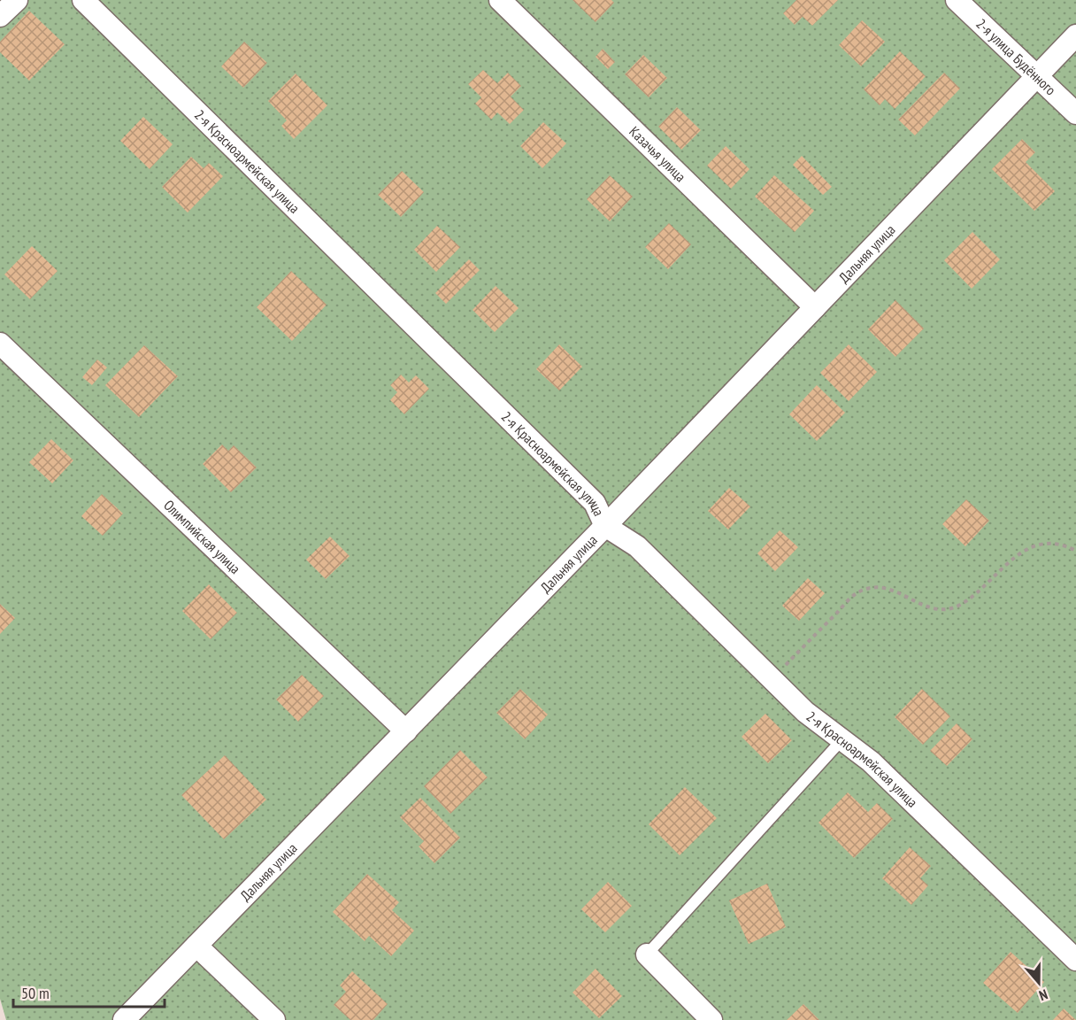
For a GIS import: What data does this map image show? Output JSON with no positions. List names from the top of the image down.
{
  "streets": {
    "street": [
      "2-я улица Будённого",
      "Казачья улица",
      "2-я Красноармейская улица",
      "Дальняя улица",
      "Олимпийская улица"
    ]
  },
  "crossings": [
    ["2-я улица Будённого", "Дальняя улица"],
    ["Казачья улица", "Дальняя улица"],
    ["2-я Красноармейская улица", "Дальняя улица"],
    ["Дальняя улица", "Олимпийская улица"]
  ],
  "scale_bar": "50 m",
  "north": "bottom"
}
